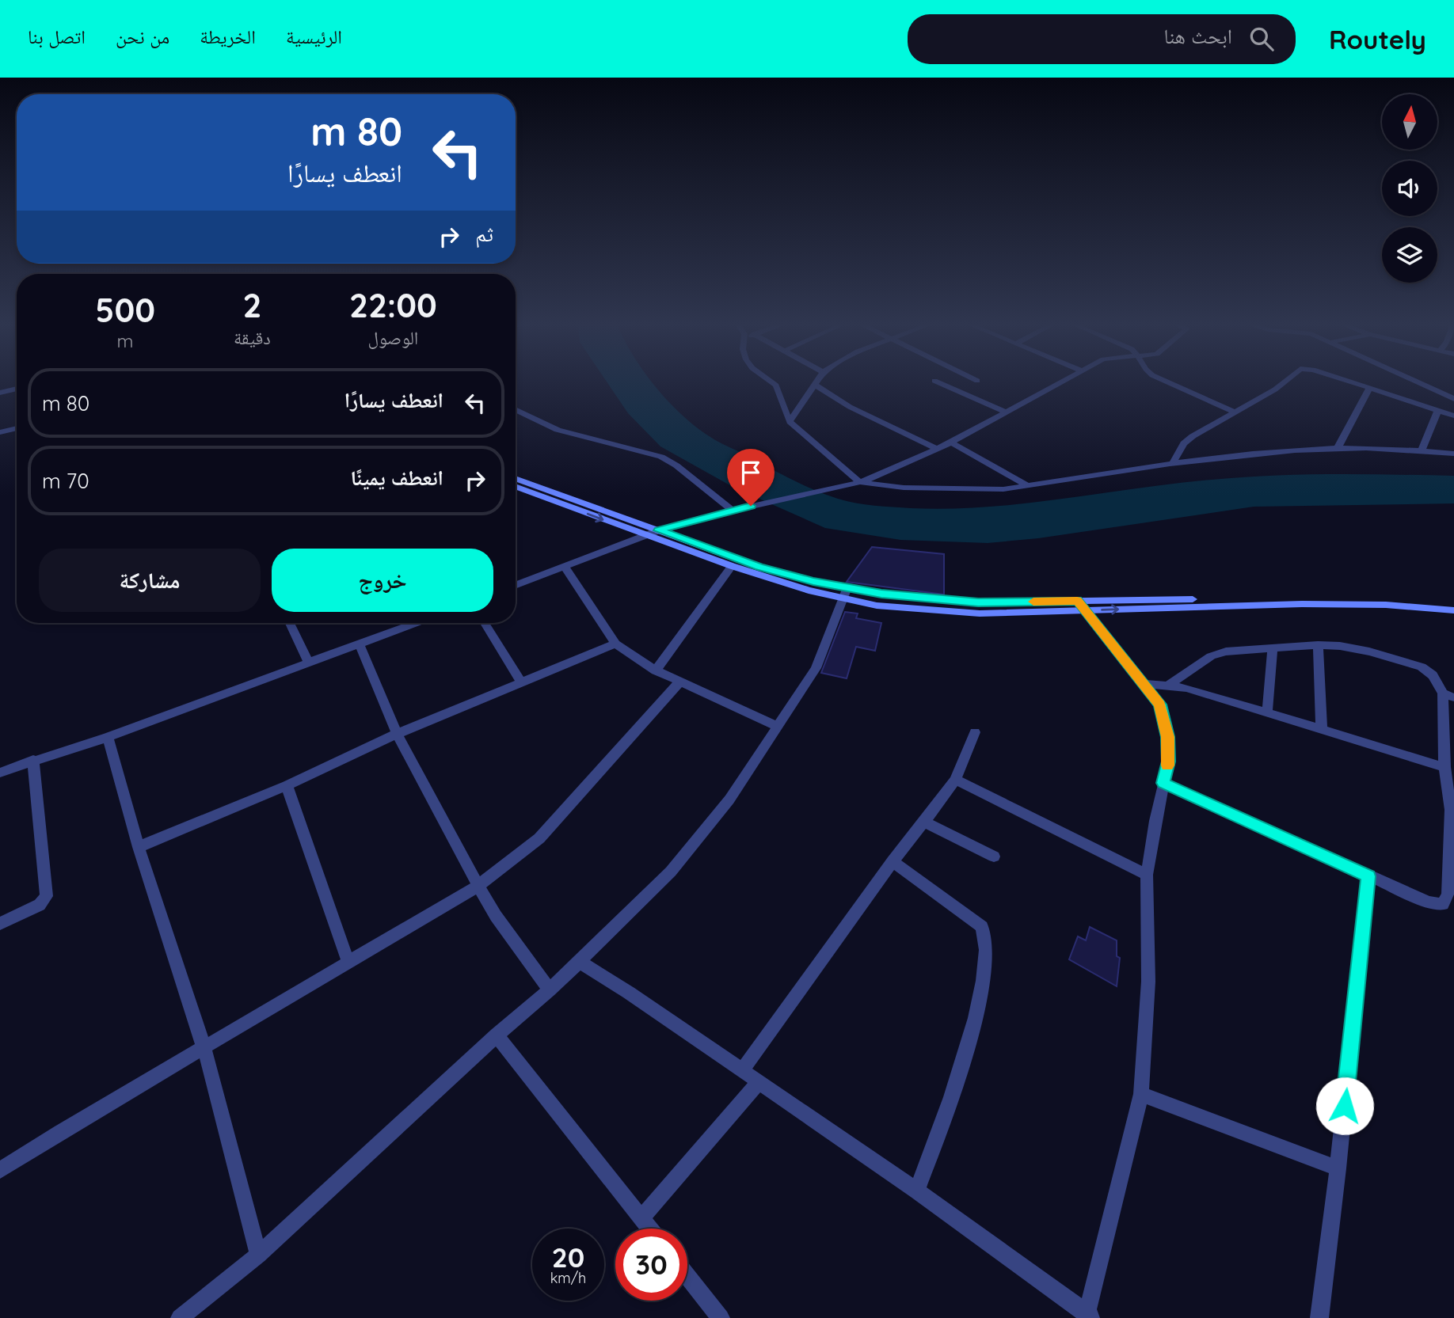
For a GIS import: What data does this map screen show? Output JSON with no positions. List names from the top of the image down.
{
  "north": "top",
  "page": {
    "header": "Routely",
    "search": "ابحث هنا",
    "nav": [
      "الرئيسية",
      "الخريطة",
      "من نحن",
      "اتصل بنا"
    ],
    "turn": ["80 m", "انعطف يسارًا"],
    "then": "ثم",
    "eta": [
      "22:00",
      "الوصول",
      "2",
      "دقيقة",
      "500",
      "m"
    ],
    "list": [
      {
        "name": "انعطف يسارًا",
        "value": "80 m"
      },
      {
        "name": "انعطف يمينًا",
        "value": "70 m"
      }
    ],
    "buttons": ["خروج", "مشاركة"],
    "speed": "20 km/h",
    "limit": "30"
  }
}
